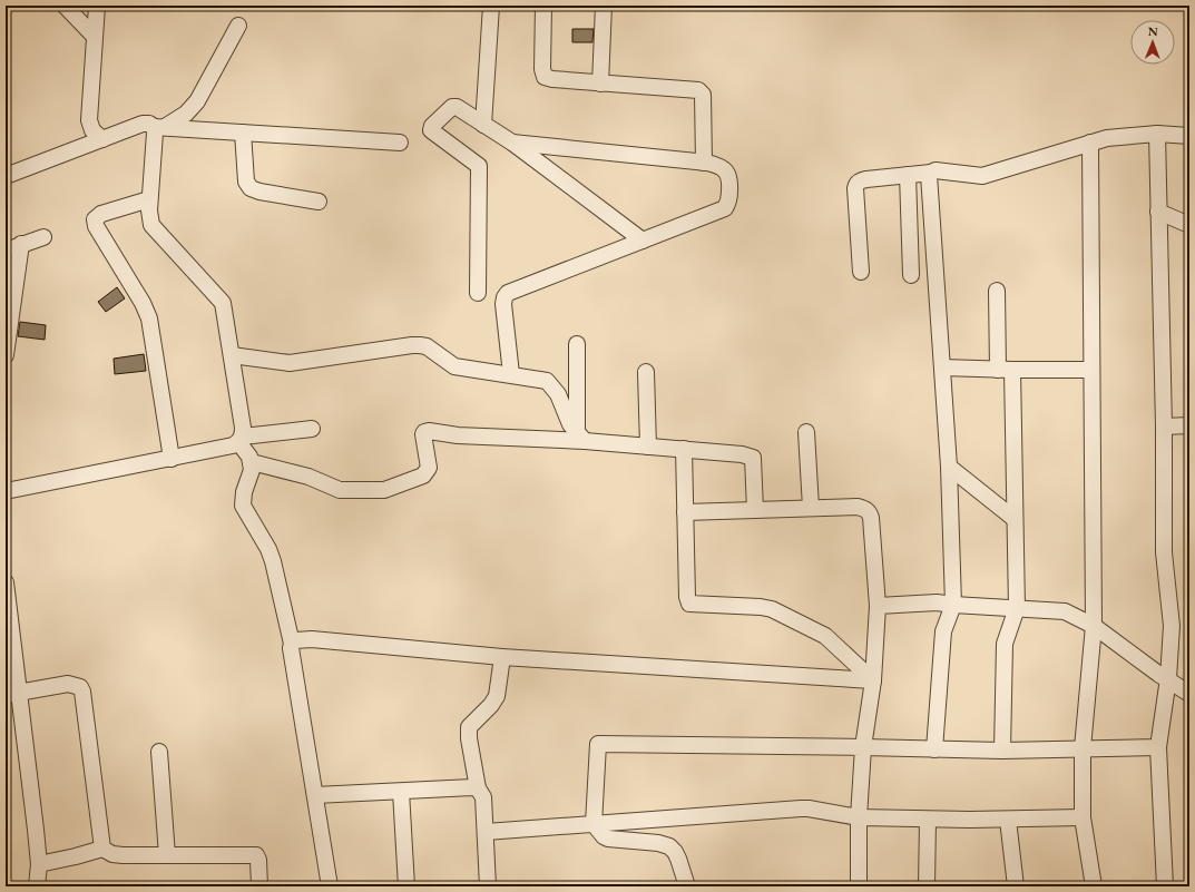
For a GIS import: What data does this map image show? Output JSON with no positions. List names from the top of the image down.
{
  "north": "top"
}
